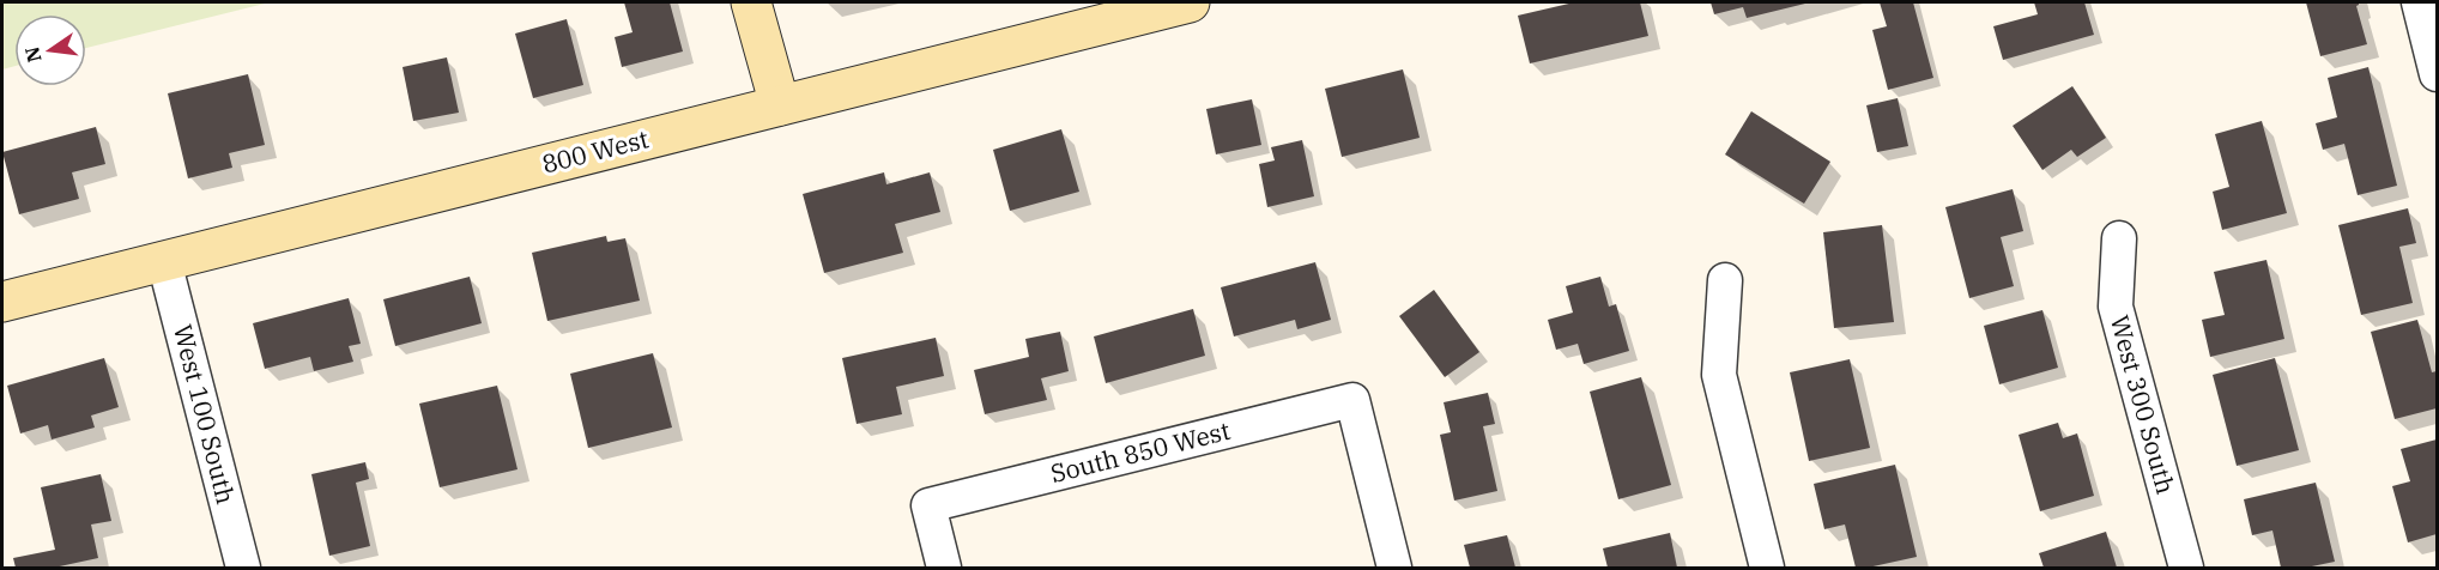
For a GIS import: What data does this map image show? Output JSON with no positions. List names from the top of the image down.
{
  "streets": {
    "street": [
      "800 West",
      "West 300 South",
      "West 100 South",
      "South 850 West"
    ]
  },
  "crossings": [
    ["800 West", "West 100 South"]
  ],
  "north": "left"
}
